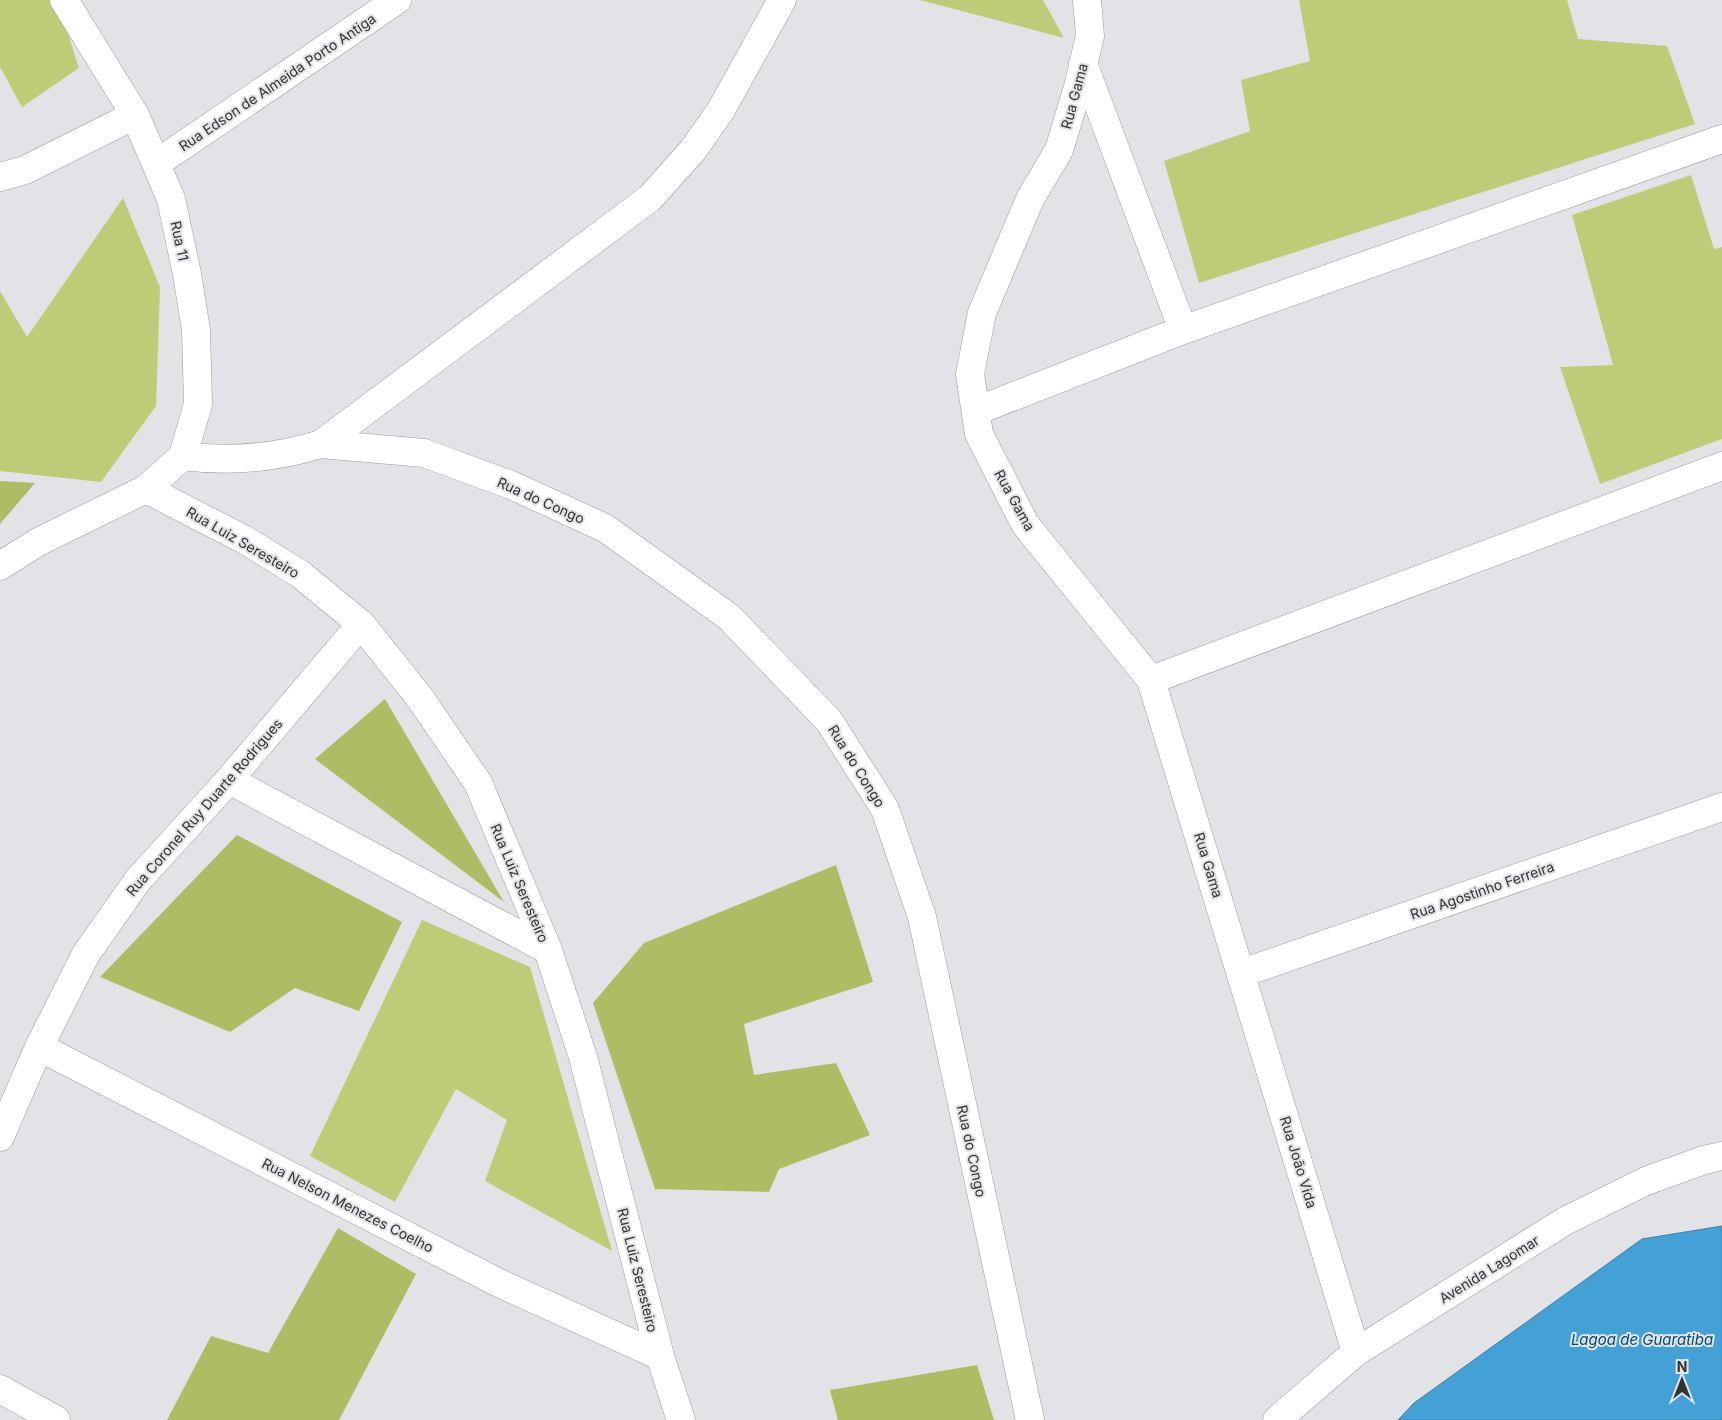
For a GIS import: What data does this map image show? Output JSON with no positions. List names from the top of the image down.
{
  "streets": {
    "street": [
      "Rua Edson de Almeida Porto Antiga",
      "Rua Gama",
      "Rua 11",
      "Rua do Congo",
      "Rua Luiz Seresteiro",
      "Rua Coronel Ruy Duarte Rodrigues",
      "Rua Agostinho Ferreira",
      "Rua João Vida",
      "Rua Nelson Menezes Coelho",
      "Avenida Lagomar"
    ]
  },
  "crossings": [
    ["Rua Edson de Almeida Porto Antiga", "Rua 11"],
    ["Rua Gama", "Rua Agostinho Ferreira"],
    ["Rua Gama", "Rua João Vida"],
    ["Rua Luiz Seresteiro", "Rua Coronel Ruy Duarte Rodrigues"],
    ["Rua Luiz Seresteiro", "Rua Nelson Menezes Coelho"],
    ["Rua Coronel Ruy Duarte Rodrigues", "Rua Nelson Menezes Coelho"],
    ["Rua Agostinho Ferreira", "Rua João Vida"],
    ["Rua João Vida", "Avenida Lagomar"]
  ],
  "water": ["Lagoa de Guaratiba"],
  "north": "top"
}
